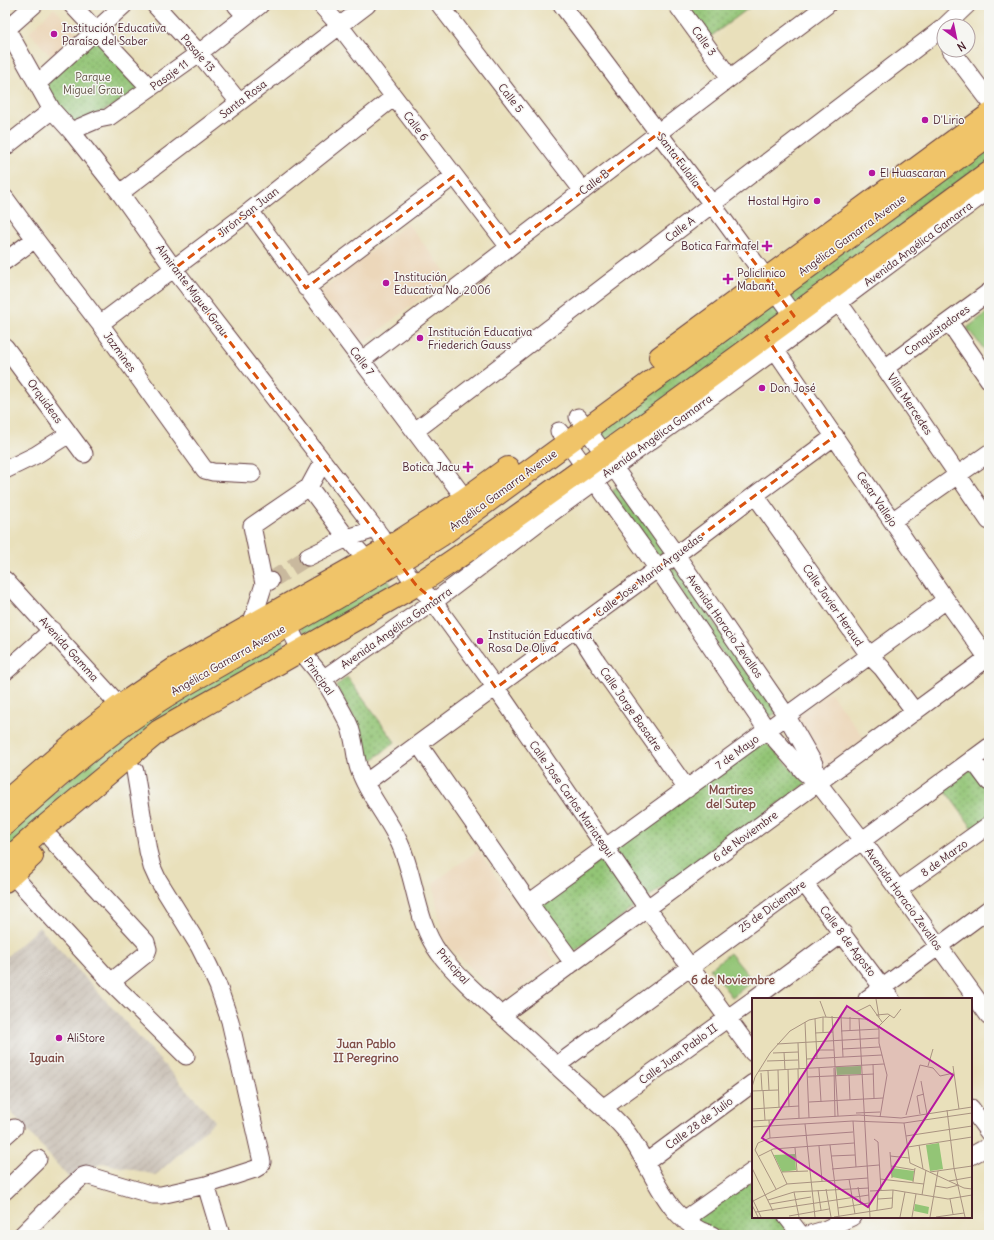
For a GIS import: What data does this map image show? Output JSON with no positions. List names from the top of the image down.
{
  "streets": {
    "main road": ["Angélica Gamarra Avenue"],
    "street": [
      "Calle 3",
      "Pasaje 13",
      "Pasaje 11",
      "Calle 5",
      "Santa Rosa",
      "Calle 6",
      "Santa Eulalia",
      "Calle B",
      "Jirón San Juan",
      "Calle A",
      "Avenida Angélica Gamarra",
      "Almirante Miguel Grau",
      "Conquistadores",
      "Jazmines",
      "Calle 7",
      "Orquideas",
      "Villa Mercedes",
      "Cesar Vallejo",
      "Calle Jose Maria Arguedas",
      "Calle Javier Heraud",
      "Avenida Horacio Zevallos",
      "Avenida Gamma",
      "Principal",
      "Calle Jorge Basadre",
      "7 de Mayo",
      "Calle Jose Carlos Mariategui",
      "6 de Noviembre",
      "8 de Marzo",
      "25 de Diciembre",
      "Calle 8 de Agosto",
      "Calle Juan Pablo II",
      "Calle 28 de Julio"
    ]
  },
  "crossings": [
    ["Calle 3", "Calle B"],
    ["Pasaje 13", "Pasaje 11"],
    ["Pasaje 13", "Santa Rosa"],
    ["Pasaje 11", "Almirante Miguel Grau"],
    ["Calle 5", "Calle B"],
    ["Santa Rosa", "Calle 6"],
    ["Santa Rosa", "Almirante Miguel Grau"],
    ["Calle 6", "Calle B"],
    ["Calle 6", "Jirón San Juan"],
    ["Santa Eulalia", "Calle B"],
    ["Santa Eulalia", "Calle A"],
    ["Santa Eulalia", "Angélica Gamarra Avenue"],
    ["Calle B", "Calle 7"],
    ["Jirón San Juan", "Almirante Miguel Grau"],
    ["Jirón San Juan", "Jazmines"],
    ["Jirón San Juan", "Calle 7"],
    ["Calle A", "Calle 7"],
    ["Angélica Gamarra Avenue", "Almirante Miguel Grau"],
    ["Angélica Gamarra Avenue", "Calle 7"],
    ["Angélica Gamarra Avenue", "Avenida Horacio Zevallos"],
    ["Angélica Gamarra Avenue", "Avenida Gamma"],
    ["Angélica Gamarra Avenue", "Principal"],
    ["Angélica Gamarra Avenue", "Calle Jose Carlos Mariategui"],
    ["Avenida Angélica Gamarra", "Villa Mercedes"],
    ["Avenida Angélica Gamarra", "Cesar Vallejo"],
    ["Avenida Angélica Gamarra", "Avenida Horacio Zevallos"],
    ["Avenida Angélica Gamarra", "Principal"],
    ["Avenida Angélica Gamarra", "Calle Jose Carlos Mariategui"],
    ["Almirante Miguel Grau", "Calle Jose Carlos Mariategui"],
    ["Conquistadores", "Villa Mercedes"],
    ["Cesar Vallejo", "Calle Jose Maria Arguedas"],
    ["Cesar Vallejo", "7 de Mayo"],
    ["Cesar Vallejo", "6 de Noviembre"],
    ["Calle Jose Maria Arguedas", "Calle Javier Heraud"],
    ["Calle Jose Maria Arguedas", "Avenida Horacio Zevallos"],
    ["Calle Jose Maria Arguedas", "Principal"],
    ["Calle Jose Maria Arguedas", "Calle Jorge Basadre"],
    ["Calle Jose Maria Arguedas", "Calle Jose Carlos Mariategui"],
    ["Calle Javier Heraud", "7 de Mayo"],
    ["Calle Javier Heraud", "6 de Noviembre"],
    ["Avenida Horacio Zevallos", "7 de Mayo"],
    ["Avenida Horacio Zevallos", "6 de Noviembre"],
    ["Avenida Horacio Zevallos", "8 de Marzo"],
    ["Avenida Horacio Zevallos", "25 de Diciembre"],
    ["Principal", "6 de Noviembre"],
    ["Principal", "25 de Diciembre"],
    ["Principal", "Calle Juan Pablo II"],
    ["Principal", "Calle 28 de Julio"],
    ["Calle Jorge Basadre", "7 de Mayo"],
    ["7 de Mayo", "Calle Jose Carlos Mariategui"],
    ["Calle Jose Carlos Mariategui", "6 de Noviembre"],
    ["Calle Jose Carlos Mariategui", "25 de Diciembre"],
    ["Calle Jose Carlos Mariategui", "Calle Juan Pablo II"],
    ["25 de Diciembre", "Calle 8 de Agosto"],
    ["Calle 8 de Agosto", "Calle Juan Pablo II"]
  ],
  "districts": [
    "Martires del Sutep",
    "6 de Noviembre",
    "Juan Pablo II Peregrino",
    "Iguain"
  ],
  "parks": ["Parque Miguel Grau"],
  "places": {
    "other": [
      "Institución Educativa Paraíso del Saber",
      "D'Lirio",
      "El Huascaran",
      "Hostal Hgiro",
      "Institución Educativa No. 2006",
      "Institución Educativa Friederich Gauss",
      "Don José",
      "Institución Educativa Rosa De Oliva",
      "AliStore"
    ],
    "health": ["Botica Farmafel", "Policlinico Mabant", "Botica Jacu"]
  },
  "north": "bottom right"
}
